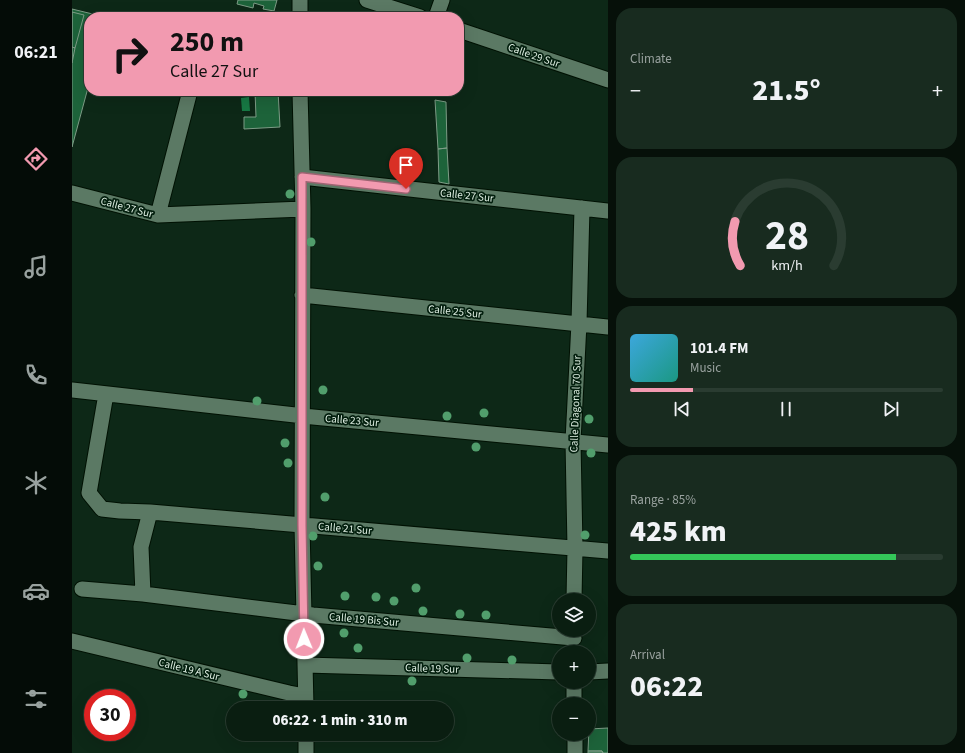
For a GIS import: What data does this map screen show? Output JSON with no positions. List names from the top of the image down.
{
  "streets": {
    "street": [
      "Calle 29 Sur",
      "Calle 27 Sur",
      "Calle 25 Sur",
      "Calle Diagonal 70 Sur",
      "Calle 23 Sur",
      "Calle 21 Sur",
      "Calle 19 Bis Sur",
      "Calle 19 Sur",
      "Calle 19 A Sur"
    ]
  },
  "crossings": [
    ["Calle 27 Sur", "Calle Diagonal 70 Sur"],
    ["Calle 25 Sur", "Calle Diagonal 70 Sur"],
    ["Calle Diagonal 70 Sur", "Calle 23 Sur"],
    ["Calle Diagonal 70 Sur", "Calle 21 Sur"],
    ["Calle 23 Sur", "Calle 21 Sur"]
  ],
  "page": {
    "tabs": "06:21",
    "tile": [
      "Climate",
      ["Range · 85%", "425 km"],
      ["Arrival", "06:22"]
    ],
    "turn": ["250 m", "Calle 27 Sur"],
    "heat": ["−", "21.5°", "+"],
    "song": ["101.4 FM", "Music"],
    "map_buttons": ["+", "−"],
    "limit": "30",
    "trip": "06:22 · 1 min · 310 m",
    "gauge": ["28", "km/h"]
  }
}
